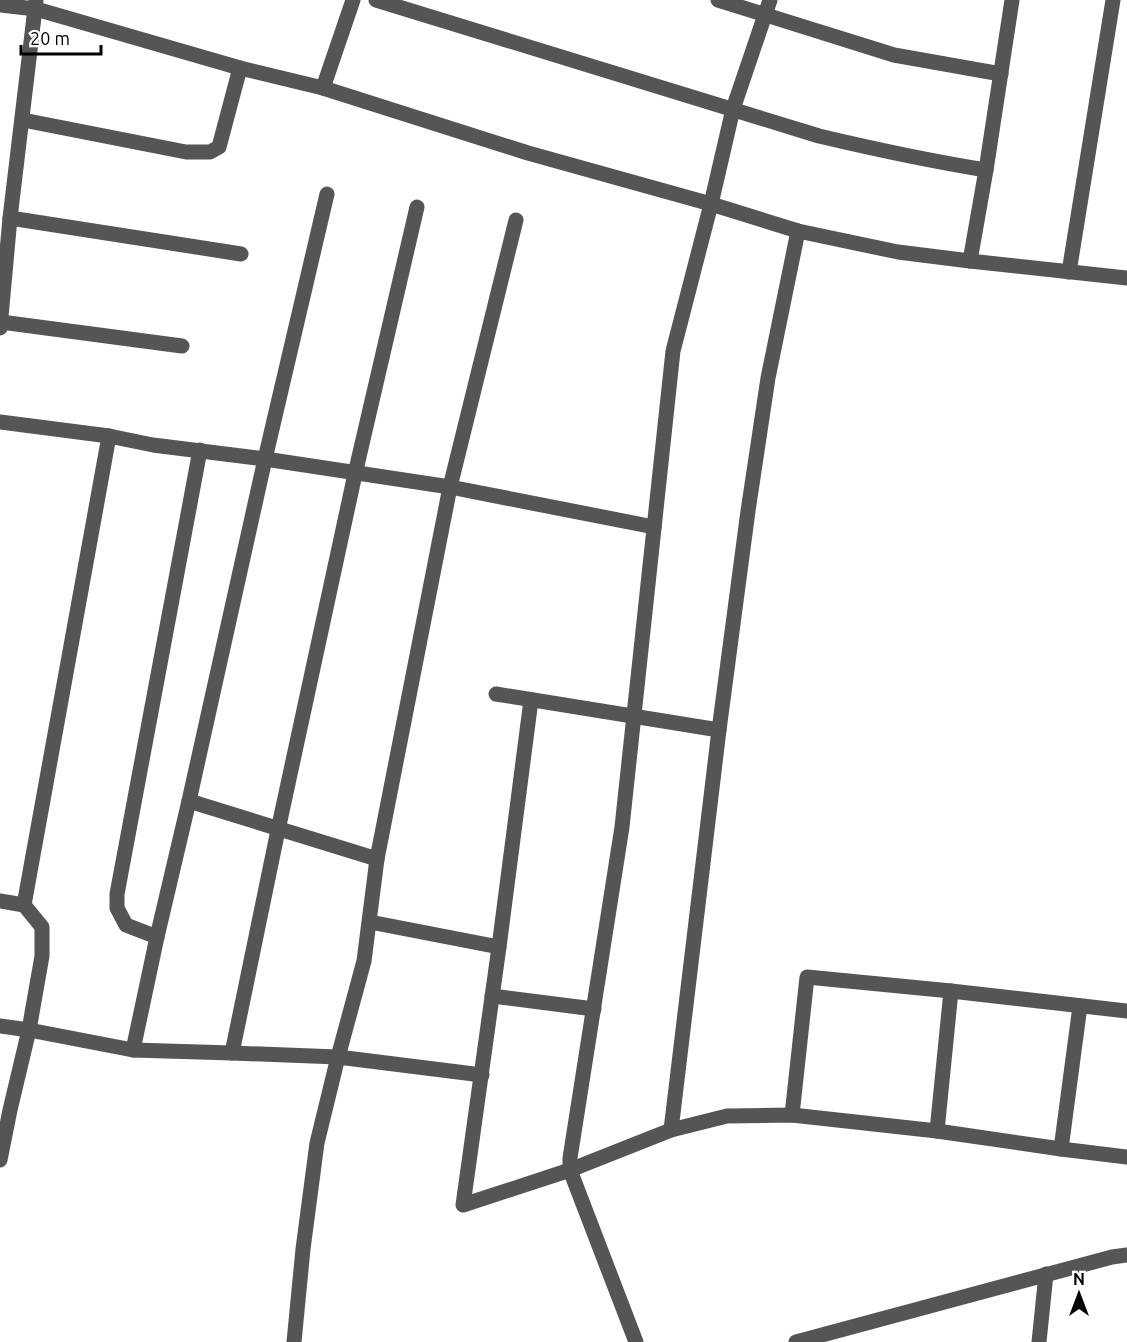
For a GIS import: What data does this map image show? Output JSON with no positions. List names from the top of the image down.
{
  "scale_bar": "20 m",
  "north": "top"
}
